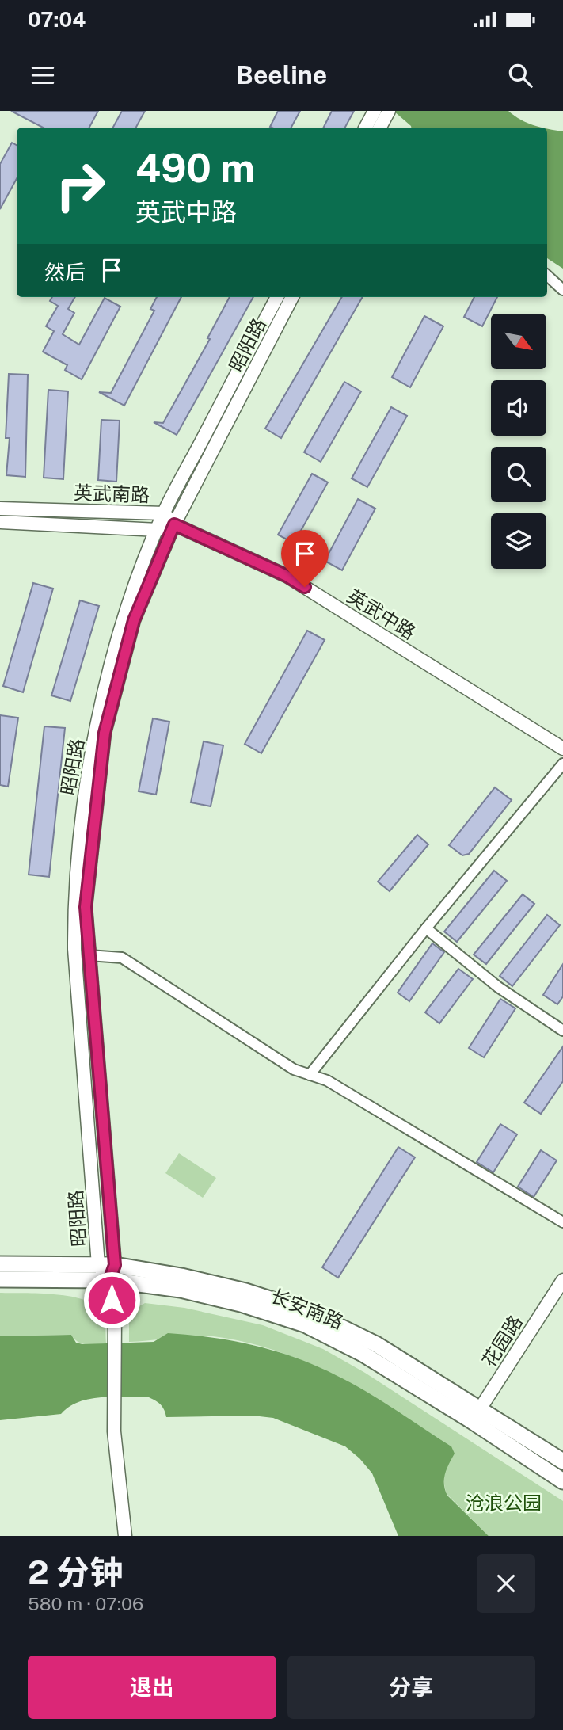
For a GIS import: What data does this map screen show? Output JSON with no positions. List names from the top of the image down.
{
  "streets": {
    "main road": [
      "昭阳路",
      "英武南路",
      "英武中路",
      "长安南路",
      "花园路"
    ]
  },
  "crossings": [
    ["昭阳路", "英武南路"],
    ["昭阳路", "英武中路"],
    ["昭阳路", "长安南路"],
    ["英武南路", "英武中路"],
    ["长安南路", "花园路"]
  ],
  "parks": ["沧浪公园"],
  "north": "bottom right",
  "page": {
    "status": "07:04",
    "header": "Beeline",
    "turn": ["490 m", "英武中路"],
    "then": "然后",
    "heading": ["2 分钟", "580 m · 07:06"],
    "buttons": ["退出", "分享"]
  }
}
